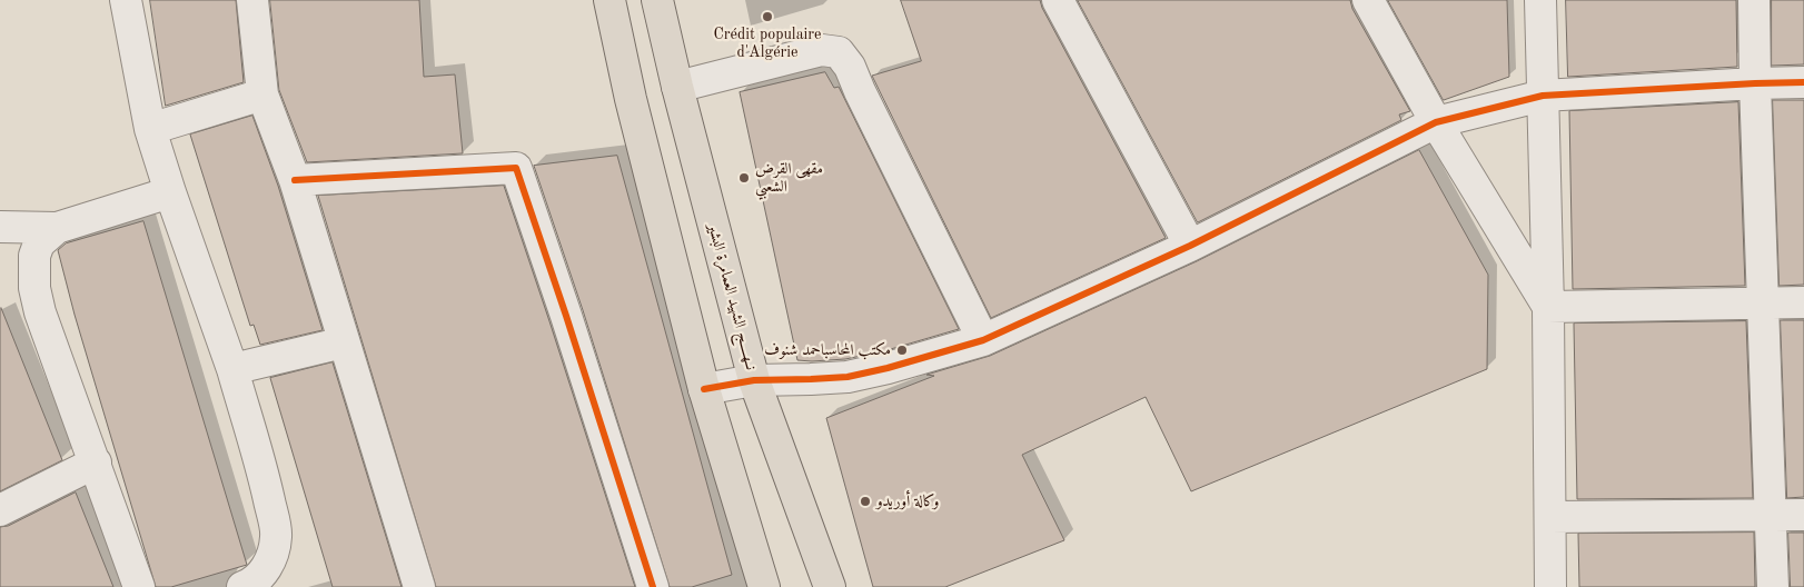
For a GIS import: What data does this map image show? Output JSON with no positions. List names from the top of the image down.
{
  "streets": {
    "main road": ["نــهـــــج الشهيد العمامرة البشير"]
  },
  "places": [
    "Crédit populaire d'Algérie",
    "مقهى القرض الشعبي",
    "مكتب المحاسباحمد شنوف",
    "وكالة أوريدو"
  ]
}
